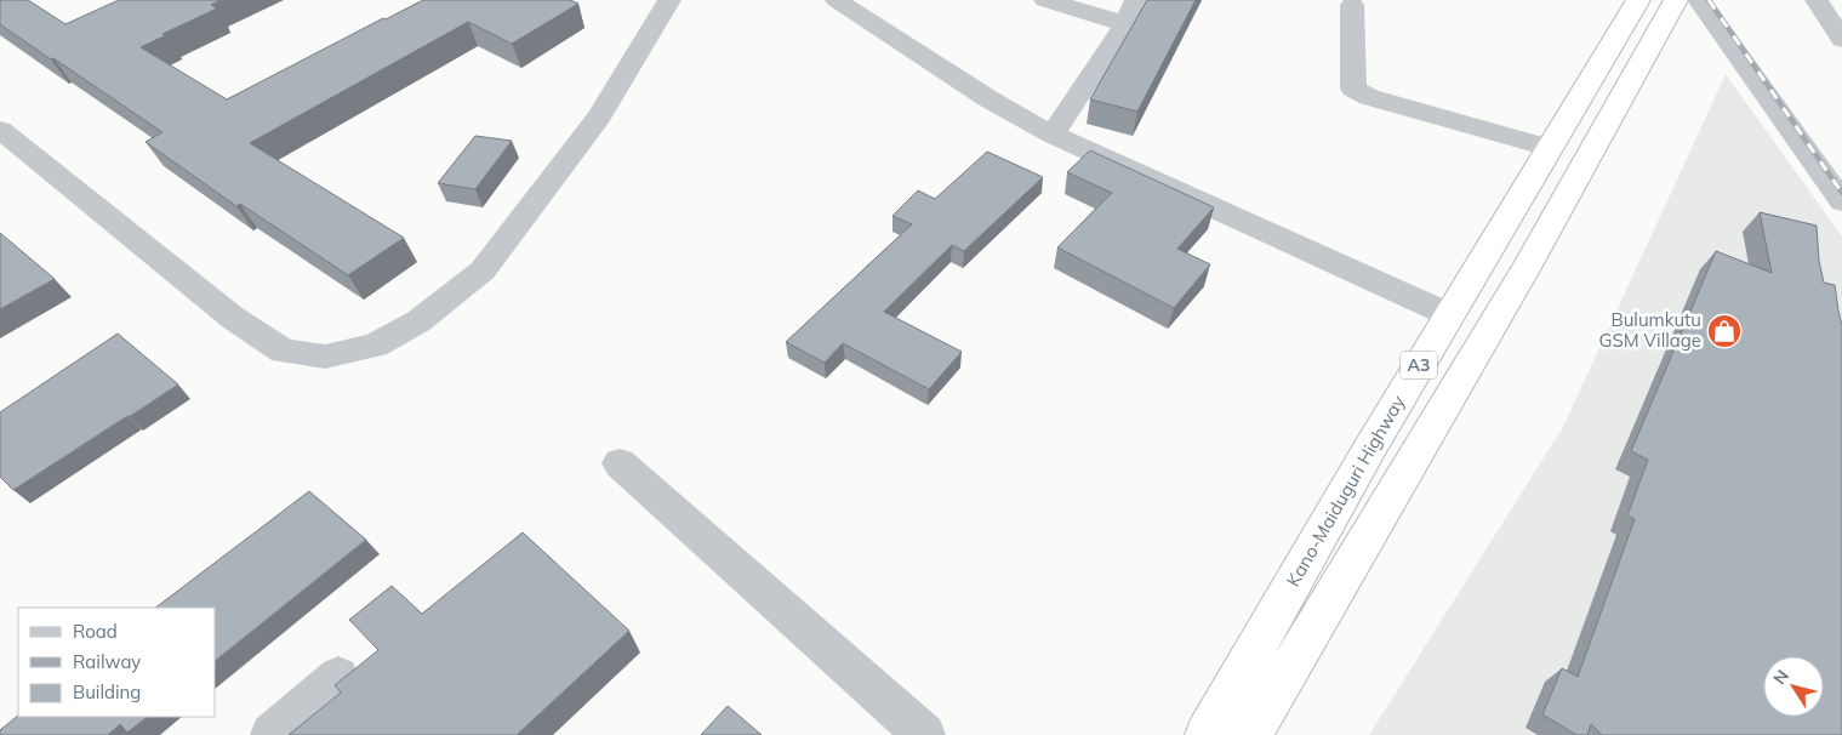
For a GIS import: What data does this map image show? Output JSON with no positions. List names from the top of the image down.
{
  "streets": {
    "highway": ["A3", "Kano-Maiduguri Highway"]
  },
  "places": {
    "shop": ["Bulumkutu GSM Village"]
  },
  "legend": ["Road", "Railway", "Building"],
  "north": "top left"
}
